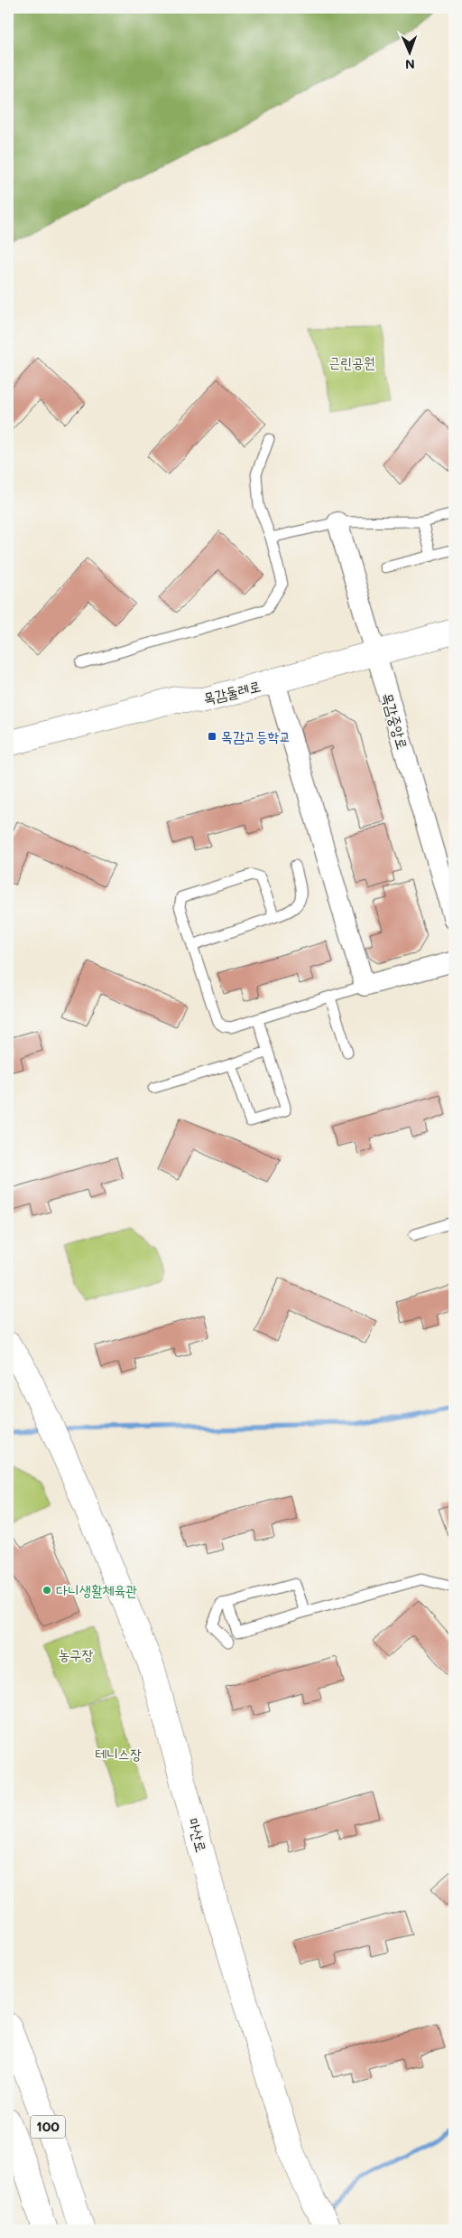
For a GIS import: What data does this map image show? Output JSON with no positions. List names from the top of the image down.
{
  "streets": {
    "main road": ["목감둘레로", "마산로", "100"],
    "street": ["목감중앙로"]
  },
  "crossings": [
    ["목감둘레로", "목감중앙로"]
  ],
  "parks": ["근린공원", "농구장", "테니스장"],
  "places": {
    "transit": ["목감고등학교"],
    "other": ["다니생활체육관"]
  },
  "north": "bottom"
}
